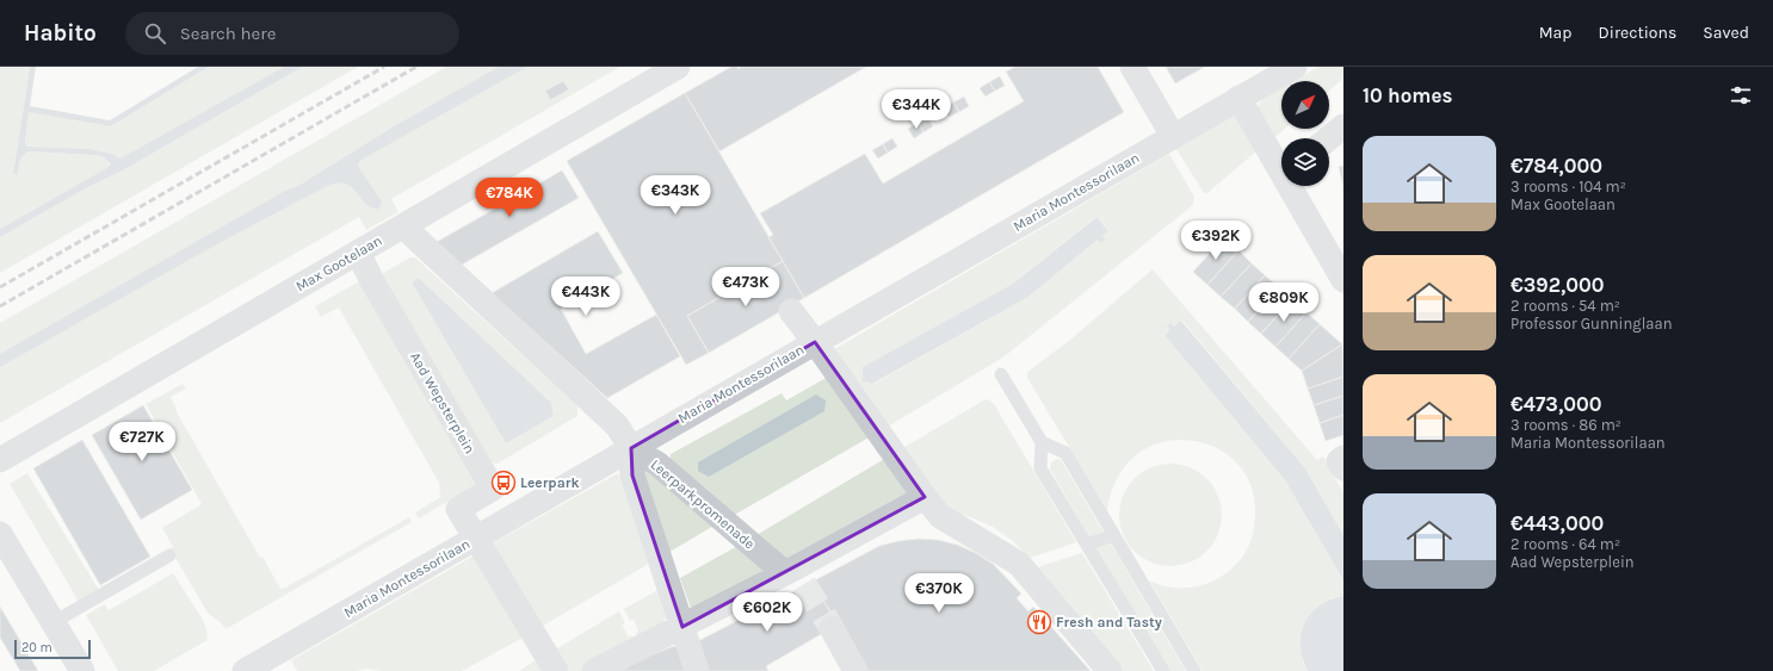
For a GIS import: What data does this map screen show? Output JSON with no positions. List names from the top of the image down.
{
  "streets": {
    "street": [
      "Maria Montessorilaan",
      "Max Gootelaan",
      "Aad Wepsterplein",
      "Leerparkpromenade"
    ]
  },
  "crossings": [
    ["Maria Montessorilaan", "Aad Wepsterplein"],
    ["Maria Montessorilaan", "Leerparkpromenade"],
    ["Max Gootelaan", "Aad Wepsterplein"]
  ],
  "places": {
    "bus stop": ["Leerpark"],
    "restaurant": ["Fresh and Tasty"]
  },
  "scale_bar": "20 m",
  "north": "top right",
  "page": {
    "header": "Habito",
    "search": "Search here",
    "nav": ["Map", "Directions", "Saved"],
    "heading": "10 homes",
    "price": [
      "€344K",
      "€343K",
      "€784K",
      "€392K",
      "€473K",
      "€443K",
      "€809K",
      "€727K",
      "€370K",
      "€602K"
    ],
    "list": [
      {
        "name": "€784,000",
        "note": "3 rooms · 104 m² · Max Gootelaan"
      },
      {
        "name": "€392,000",
        "note": "2 rooms · 54 m² · Professor Gunninglaan"
      },
      {
        "name": "€473,000",
        "note": "3 rooms · 86 m² · Maria Montessorilaan"
      },
      {
        "name": "€443,000",
        "note": "2 rooms · 64 m² · Aad Wepsterplein"
      }
    ],
    "scale": "20 m"
  }
}
